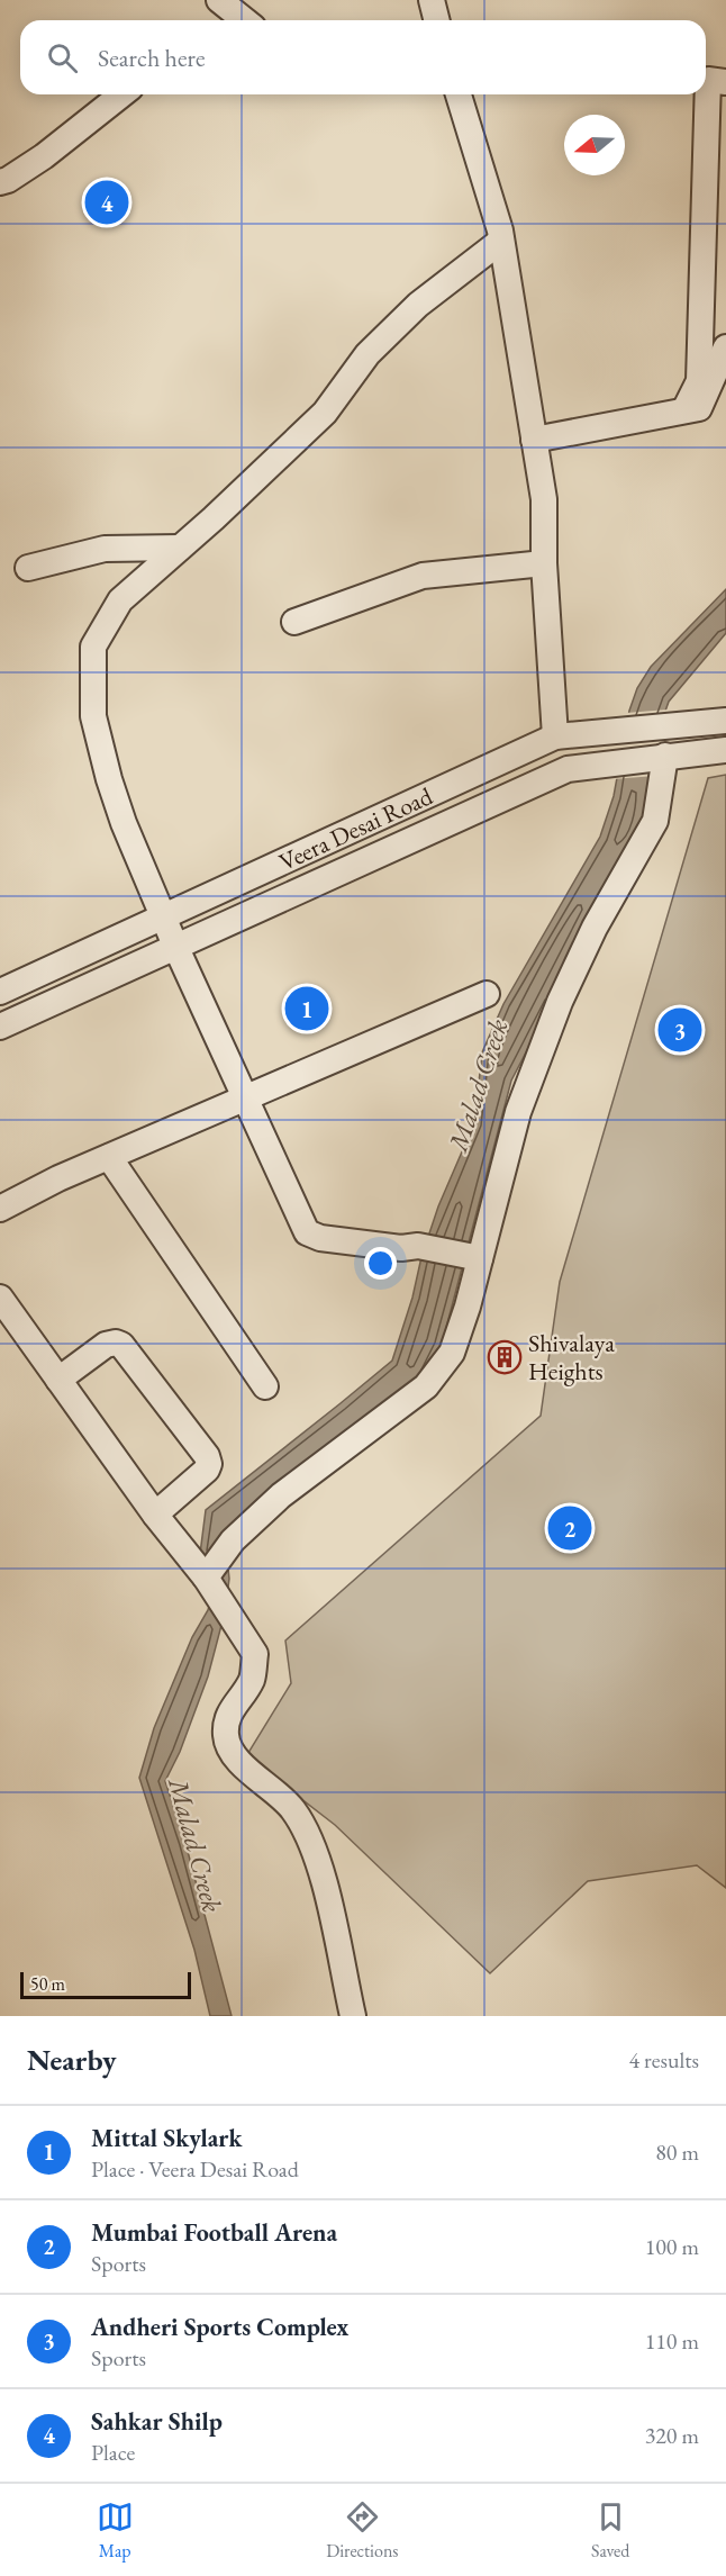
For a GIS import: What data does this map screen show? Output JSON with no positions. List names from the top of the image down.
{
  "streets": {
    "street": ["Veera Desai Road"]
  },
  "water": ["Malad Creek"],
  "places": {
    "building": ["Shivalaya Heights"]
  },
  "scale_bar": "50 m",
  "north": "left",
  "page": {
    "search": "Search here",
    "pins": [
      "4",
      "1",
      "3",
      "2"
    ],
    "scale": "50 m",
    "heading": ["Nearby", "4 results"],
    "list": [
      {
        "mark": "1",
        "name": "Mittal Skylark",
        "note": "Place · Veera Desai Road",
        "value": "80 m"
      },
      {
        "mark": "2",
        "name": "Mumbai Football Arena",
        "note": "Sports",
        "value": "100 m"
      },
      {
        "mark": "3",
        "name": "Andheri Sports Complex",
        "note": "Sports",
        "value": "110 m"
      },
      {
        "mark": "4",
        "name": "Sahkar Shilp",
        "note": "Place",
        "value": "320 m"
      }
    ],
    "nav": ["Map", "Directions", "Saved"]
  }
}
